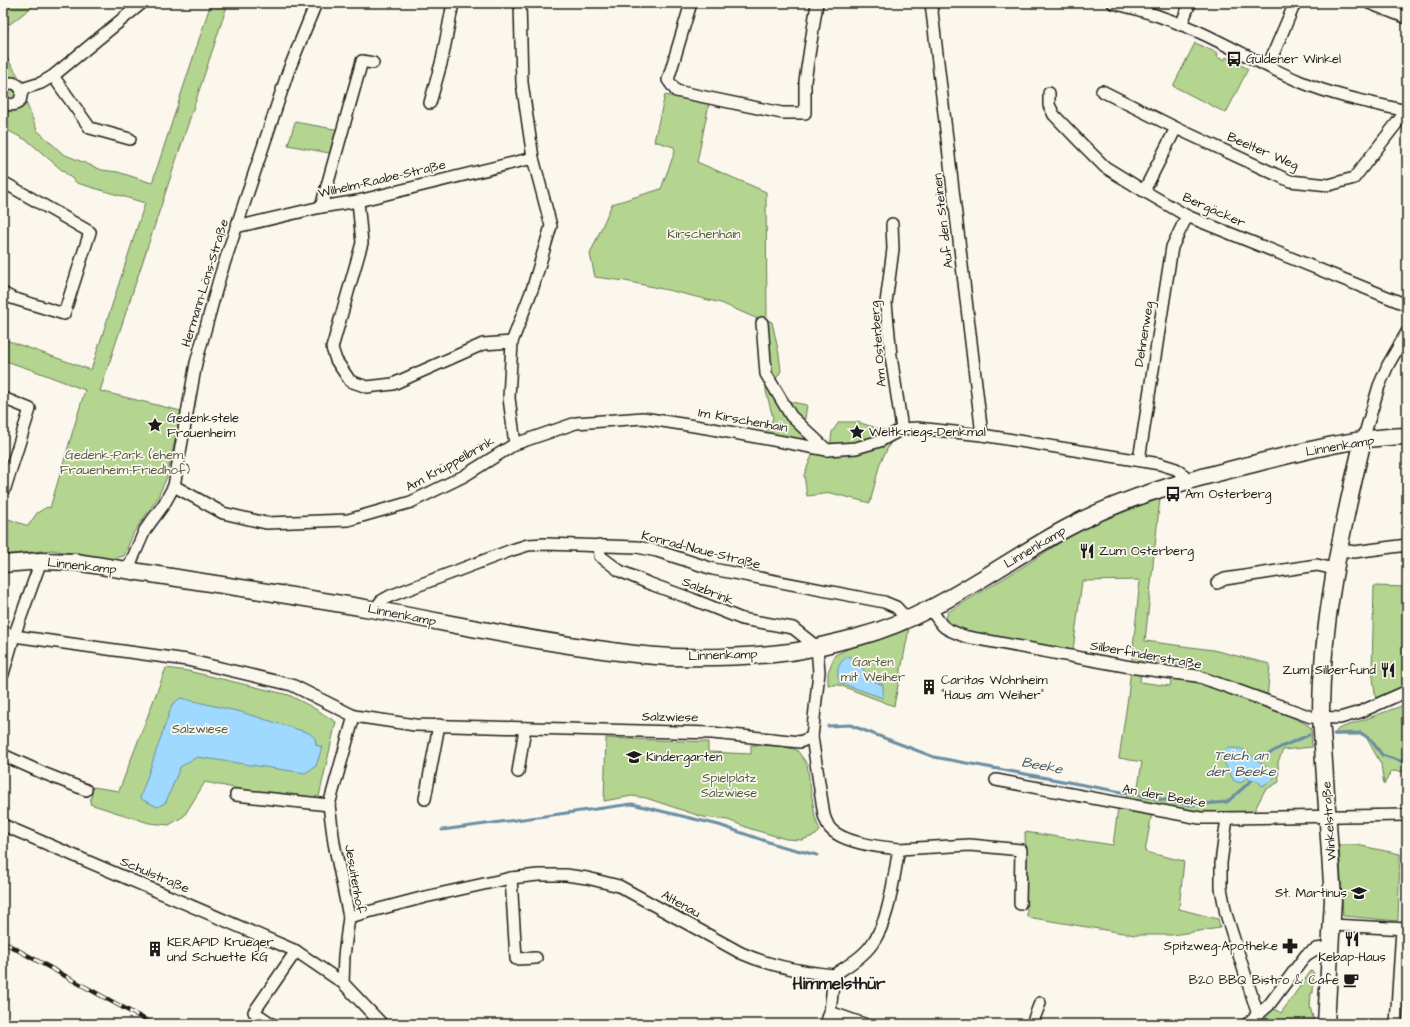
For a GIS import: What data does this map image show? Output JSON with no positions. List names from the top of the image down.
{
  "streets": {
    "main road": ["Linnenkamp", "Winkelstraße"],
    "street": [
      "Beelter Weg",
      "Wilhelm-Raabe-Straße",
      "Bergäcker",
      "Auf den Steinen",
      "Hermann-Löns-Straße",
      "Dehnenweg",
      "Am Osterberg",
      "Im Kirschenhain",
      "Am Knüppelbrink",
      "Konrad-Naue-Straße",
      "Salzbrink",
      "Silberfinderstraße",
      "Salzwiese",
      "An der Beeke",
      "Schulstraße",
      "Jesuitenhof",
      "Altenau"
    ]
  },
  "crossings": [
    ["Wilhelm-Raabe-Straße", "Hermann-Löns-Straße"],
    ["Bergäcker", "Dehnenweg"],
    ["Hermann-Löns-Straße", "Linnenkamp"],
    ["Hermann-Löns-Straße", "Am Knüppelbrink"],
    ["Am Osterberg", "Im Kirschenhain"],
    ["Im Kirschenhain", "Am Knüppelbrink"],
    ["Linnenkamp", "Konrad-Naue-Straße"],
    ["Linnenkamp", "Salzbrink"],
    ["Linnenkamp", "Silberfinderstraße"],
    ["Linnenkamp", "Winkelstraße"],
    ["Konrad-Naue-Straße", "Salzbrink"],
    ["Silberfinderstraße", "Winkelstraße"],
    ["Salzwiese", "Jesuitenhof"],
    ["An der Beeke", "Winkelstraße"],
    ["Schulstraße", "Jesuitenhof"],
    ["Jesuitenhof", "Altenau"]
  ],
  "districts": ["Himmelsthür"],
  "water": ["Teich an der Beeke", "Beeke"],
  "parks": [
    "Kirschenhain",
    "Gedenk-Park (ehem. Frauenheim-Friedhof)",
    "Garten mit Weiher",
    "Salzwiese",
    "Spielplatz Salzwiese"
  ],
  "places": {
    "bus stop": ["Güldener Winkel", "Am Osterberg"],
    "place": ["Gedenkstele Frauenheim", "Weltkriegs-Denkmal"],
    "restaurant": ["Zum Osterberg", "Zum Silberfund", "Kebap-Haus"],
    "building": ["Caritas Wohnheim \"Haus am Weiher\"", "KERAPID Krueger und Schuette KG"],
    "school or university": ["Kindergarten", "St. Martinus"],
    "pharmacy": ["Spitzweg-Apotheke"],
    "cafe": ["B20 BBQ Bistro & Cafe"]
  }
}
